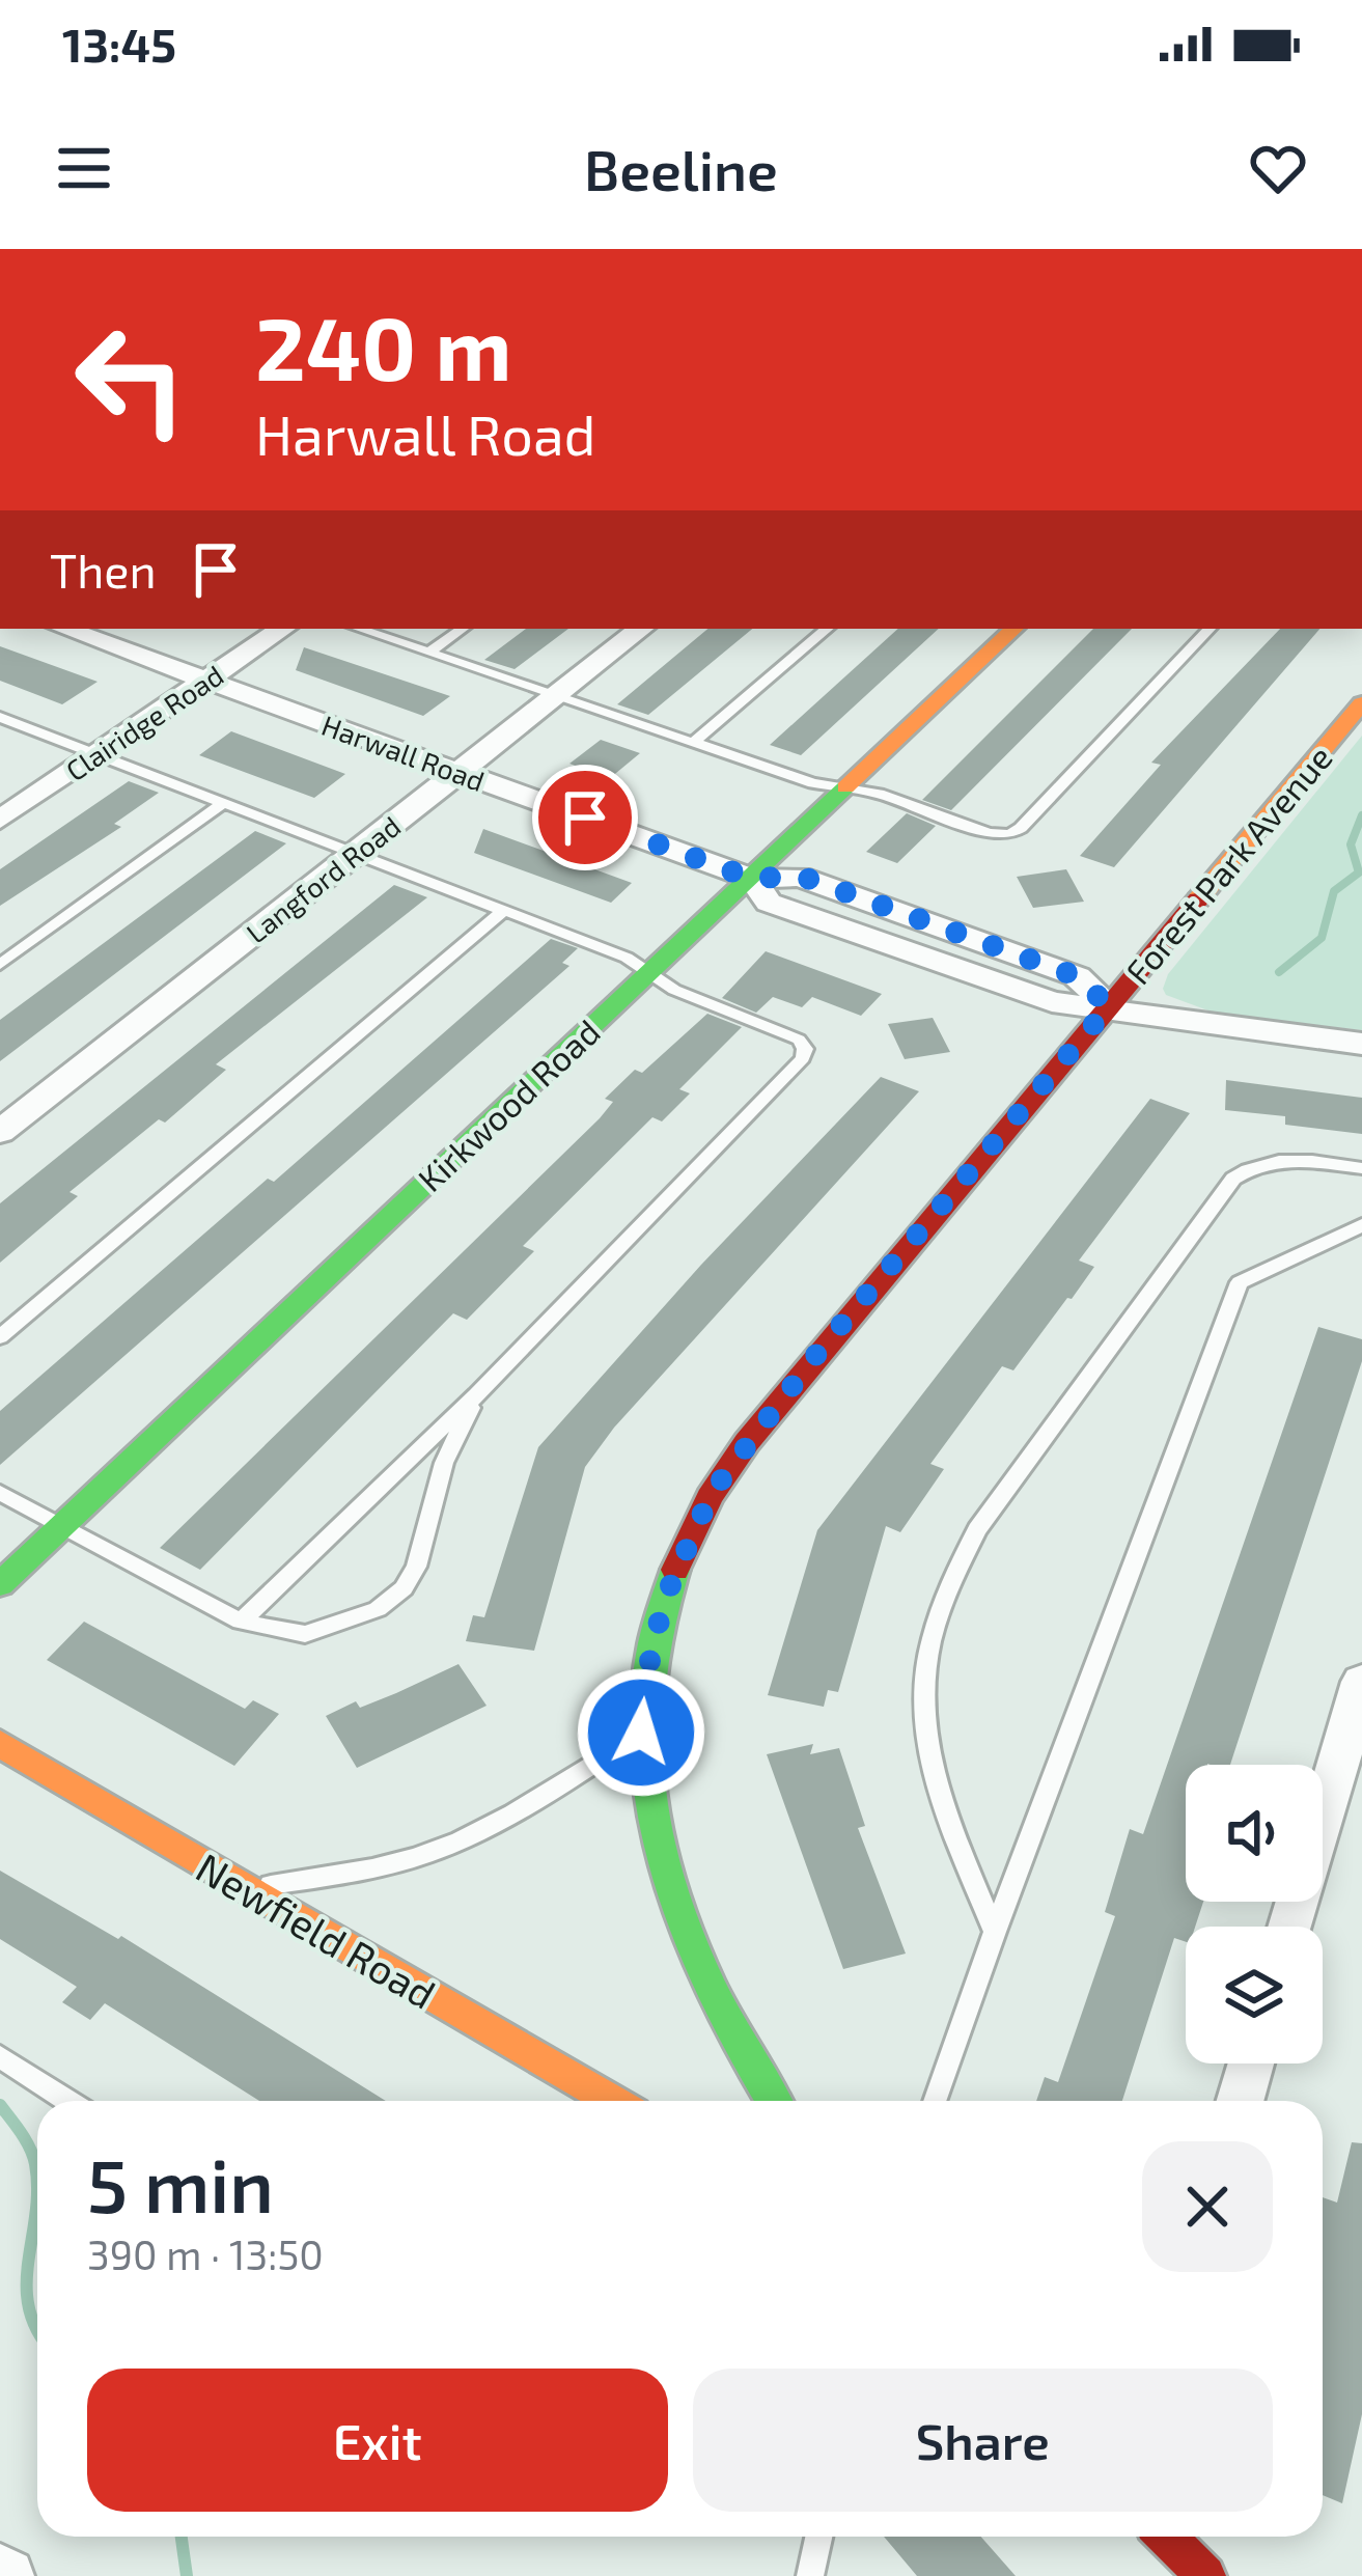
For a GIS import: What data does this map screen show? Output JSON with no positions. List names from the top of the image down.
{
  "streets": {
    "street": [
      "Clairidge Road",
      "Harwall Road",
      "Forest Park Avenue",
      "Langford Road",
      "Kirkwood Road",
      "Newfield Road"
    ]
  },
  "crossings": [
    ["Clairidge Road", "Harwall Road"],
    ["Harwall Road", "Forest Park Avenue"],
    ["Harwall Road", "Langford Road"],
    ["Harwall Road", "Kirkwood Road"]
  ],
  "page": {
    "status": "13:45",
    "header": "Beeline",
    "turn": ["240 m", "Harwall Road"],
    "then": "Then",
    "heading": ["5 min", "390 m · 13:50"],
    "buttons": ["Exit", "Share"]
  }
}
